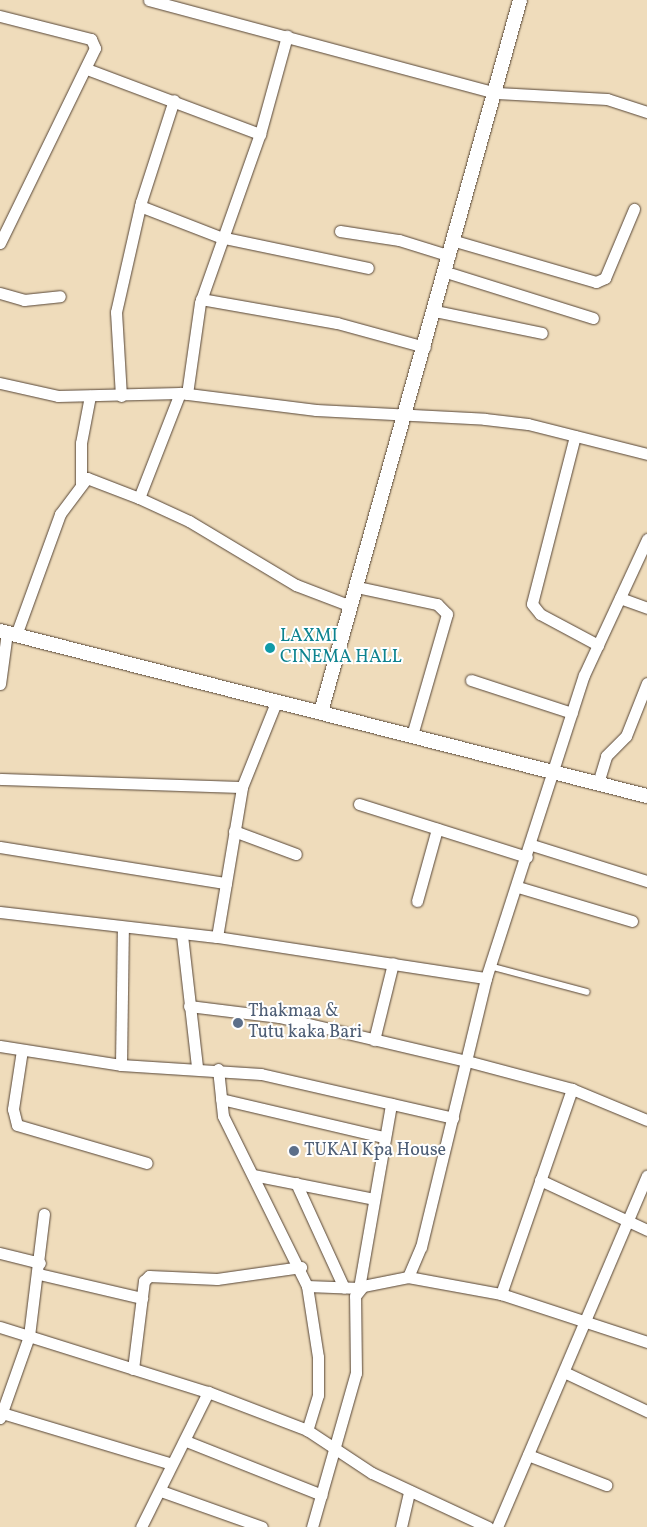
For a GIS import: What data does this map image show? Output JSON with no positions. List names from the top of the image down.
{
  "places": ["LAXMI CINEMA HALL", "Thakmaa & Tutu kaka Bari", "TUKAI Kpa House"]
}
